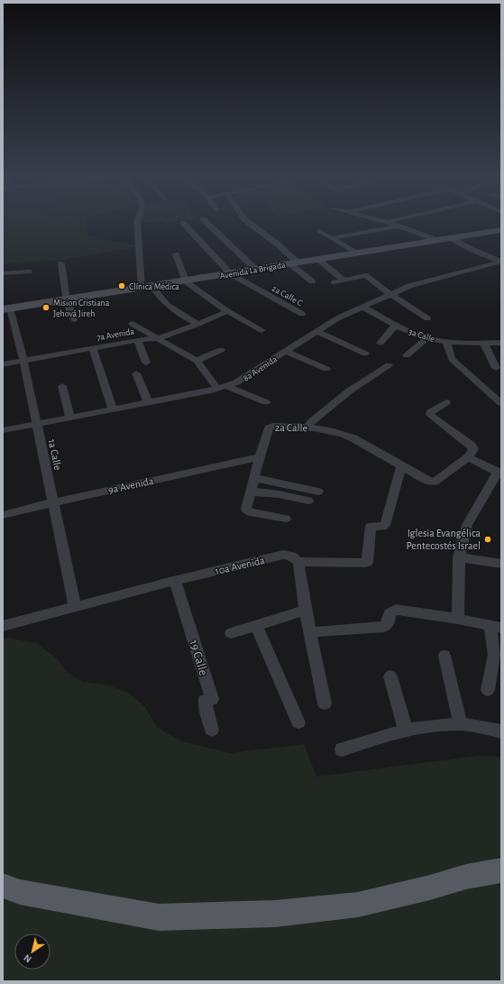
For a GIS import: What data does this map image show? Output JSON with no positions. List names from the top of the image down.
{
  "streets": {
    "main road": ["Avenida La Brigada"],
    "street": [
      "2a Calle C",
      "7a Avenida",
      "3a Calle",
      "8a Avenida",
      "2a Calle",
      "1a Calle",
      "9a Avenida",
      "10a Avenida",
      "19 Calle"
    ]
  },
  "crossings": [
    ["Avenida La Brigada", "2a Calle C"],
    ["Avenida La Brigada", "1a Calle"],
    ["7a Avenida", "1a Calle"],
    ["3a Calle", "8a Avenida"],
    ["8a Avenida", "1a Calle"],
    ["2a Calle", "9a Avenida"],
    ["2a Calle", "10a Avenida"],
    ["1a Calle", "9a Avenida"],
    ["1a Calle", "10a Avenida"],
    ["10a Avenida", "19 Calle"]
  ],
  "places": ["Clínica Médica", "Mision Cristiana Jehová Jireh", "Iglesia Evangélica Pentecostés Israel"],
  "north": "bottom left"
}
